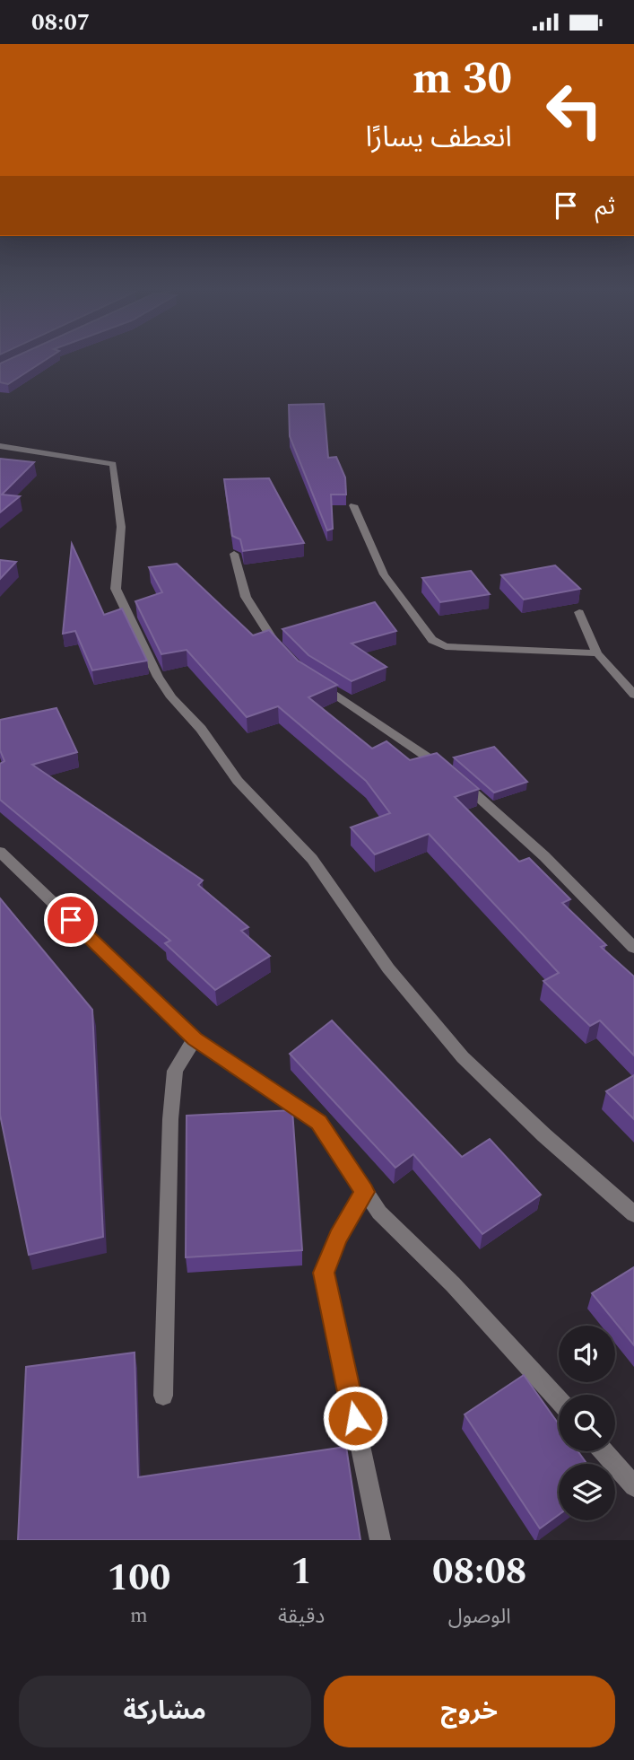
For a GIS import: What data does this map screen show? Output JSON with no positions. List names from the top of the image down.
{
  "page": {
    "status": "08:07",
    "turn": ["30 m", "انعطف يسارًا"],
    "then": "ثم",
    "eta": [
      "08:08",
      "الوصول",
      "1",
      "دقيقة",
      "100",
      "m"
    ],
    "buttons": ["خروج", "مشاركة"]
  }
}
